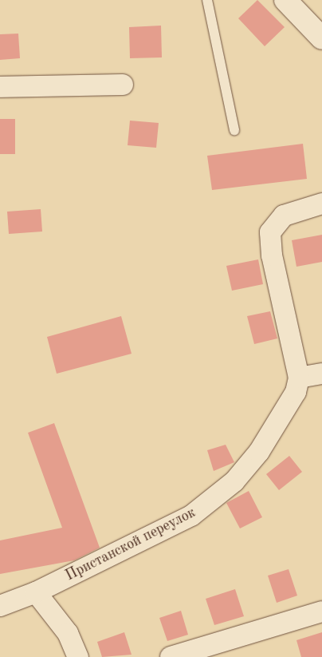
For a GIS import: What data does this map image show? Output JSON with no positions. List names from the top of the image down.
{
  "streets": {
    "street": ["Пристанской переулок"]
  }
}
